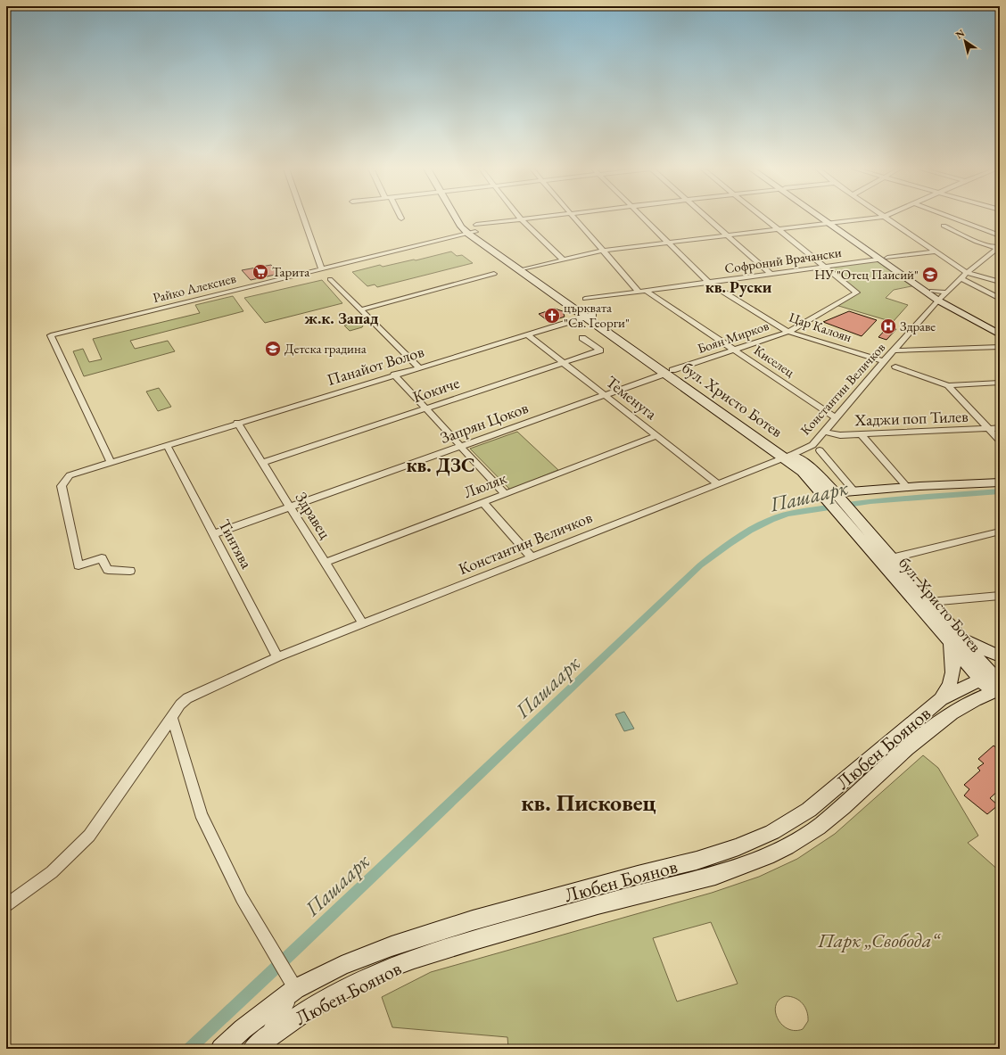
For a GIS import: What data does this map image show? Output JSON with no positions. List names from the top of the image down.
{
  "streets": {
    "street": [
      "Софроний Врачански",
      "Райко Алексиев",
      "Цар Калоян",
      "Боян Мирков",
      "Киселец",
      "Панайот Волов",
      "Константин Величков",
      "Кокиче",
      "Теменуга",
      "бул. Христо Ботев",
      "Хаджи поп Тилев",
      "Запрян Цоков",
      "Люляк",
      "Здравец",
      "Тинтява",
      "Любен Боянов"
    ]
  },
  "crossings": [
    ["Софроний Врачански", "Цар Калоян"],
    ["Софроний Врачански", "Боян Мирков"],
    ["Софроний Врачански", "Киселец"],
    ["Райко Алексиев", "Панайот Волов"],
    ["Райко Алексиев", "бул. Христо Ботев"],
    ["Цар Калоян", "Боян Мирков"],
    ["Цар Калоян", "Константин Величков"],
    ["Боян Мирков", "Киселец"],
    ["Боян Мирков", "бул. Христо Ботев"],
    ["Боян Мирков", "Запрян Цоков"],
    ["Киселец", "Константин Величков"],
    ["Панайот Волов", "Теменуга"],
    ["Панайот Волов", "бул. Христо Ботев"],
    ["Панайот Волов", "Здравец"],
    ["Панайот Волов", "Тинтява"],
    ["Константин Величков", "Теменуга"],
    ["Константин Величков", "бул. Христо Ботев"],
    ["Константин Величков", "Хаджи поп Тилев"],
    ["Константин Величков", "Здравец"],
    ["Константин Величков", "Тинтява"],
    ["Кокиче", "Теменуга"],
    ["Кокиче", "Здравец"],
    ["Теменуга", "Запрян Цоков"],
    ["Теменуга", "Люляк"],
    ["бул. Христо Ботев", "Запрян Цоков"],
    ["бул. Христо Ботев", "Любен Боянов"],
    ["Запрян Цоков", "Здравец"],
    ["Запрян Цоков", "Тинтява"],
    ["Люляк", "Здравец"]
  ],
  "districts": [
    "кв. Руски",
    "ж.к. Запад",
    "кв. ДЗС",
    "кв. Писковец"
  ],
  "water": ["Пашаарк"],
  "parks": ["Парк „Свобода“"],
  "places": {
    "supermarket": ["Тарита"],
    "school or university": ["НУ \"Отец Паисий\"", "Детска градина"],
    "church": ["църквата \"Св. Георги\""],
    "hospital": ["Здраве"]
  },
  "north": "top left"
}
